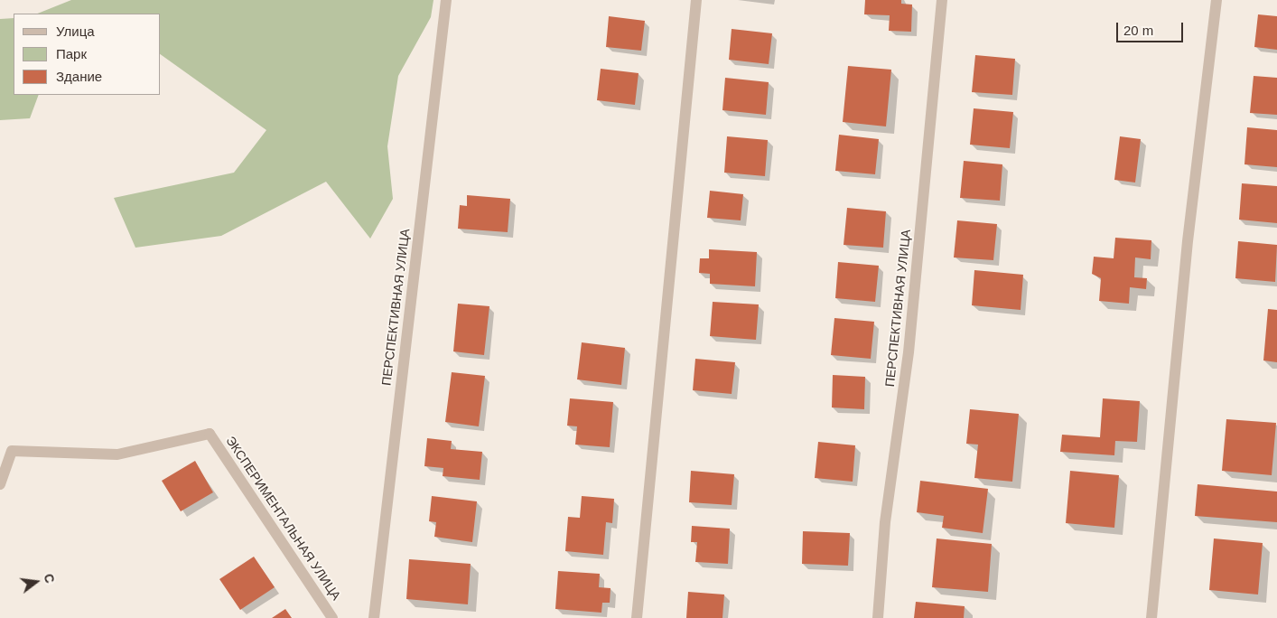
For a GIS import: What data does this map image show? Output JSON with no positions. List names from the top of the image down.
{
  "streets": {
    "street": ["ПЕРСПЕКТИВНАЯ УЛИЦА", "ЭКСПЕРИМЕНТАЛЬНАЯ УЛИЦА"]
  },
  "legend": ["Улица", "Парк", "Здание"],
  "scale_bar": "20 m",
  "north": "right"
}
